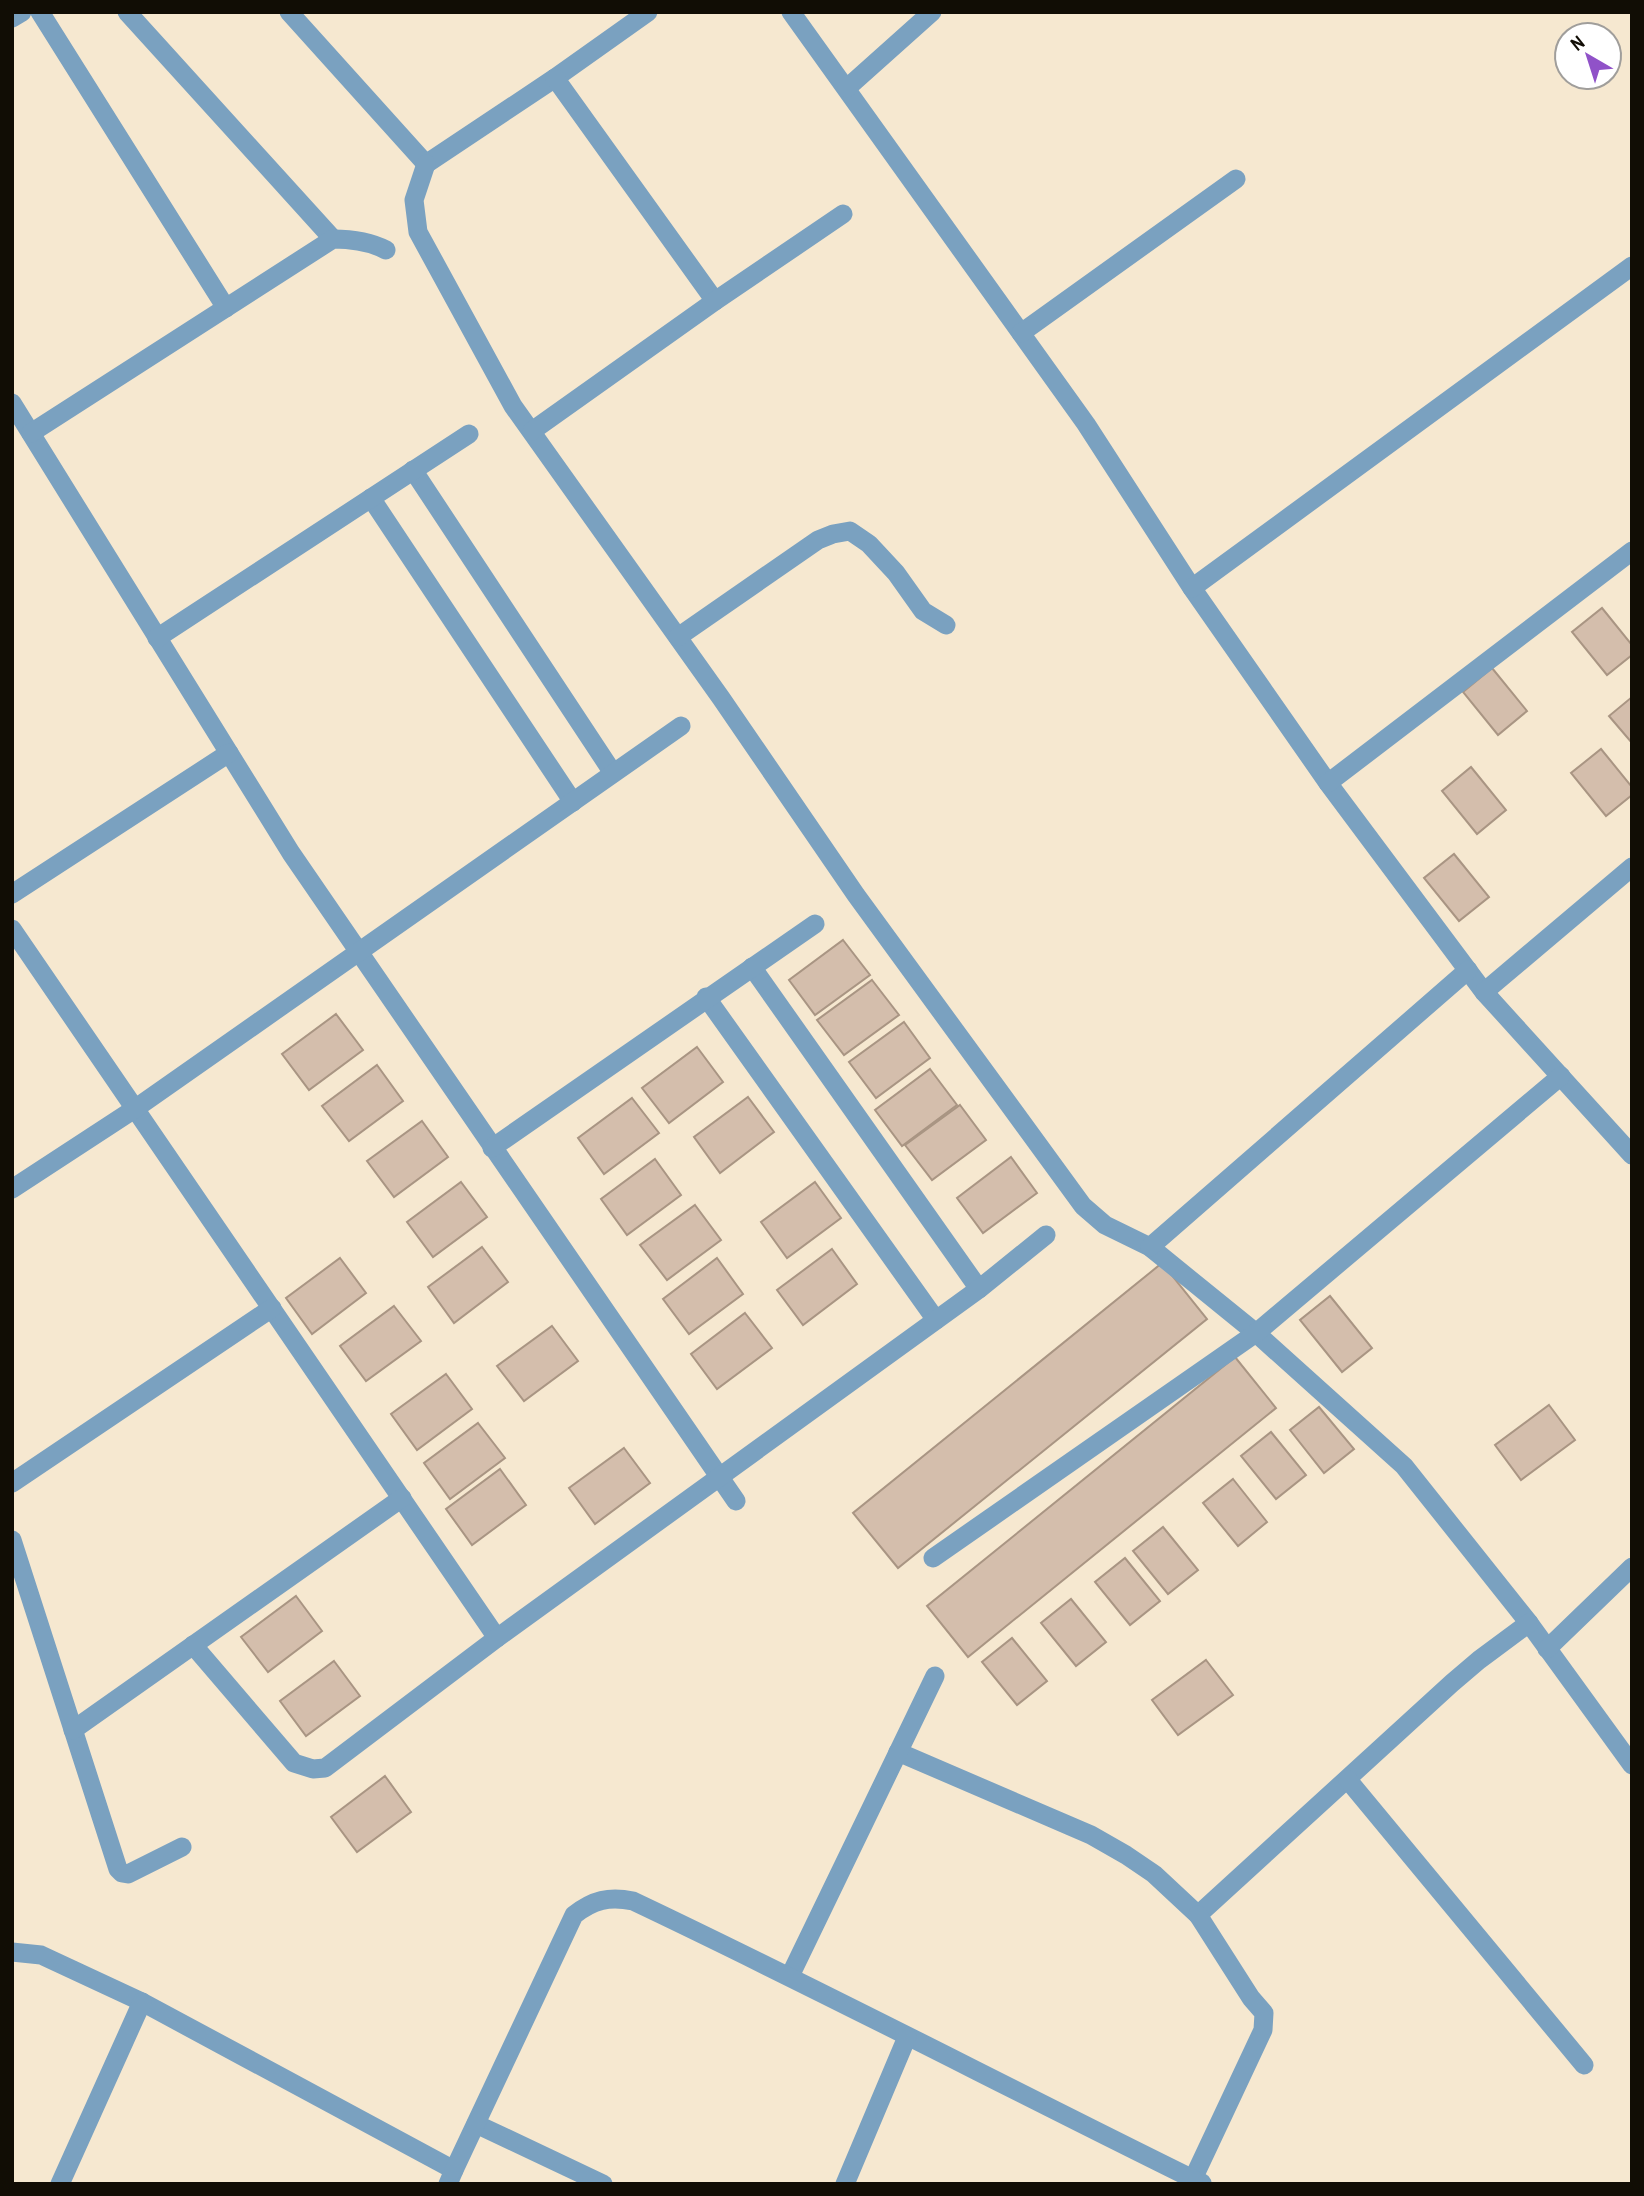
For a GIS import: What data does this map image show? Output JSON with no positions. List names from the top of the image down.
{
  "north": "top left"
}
